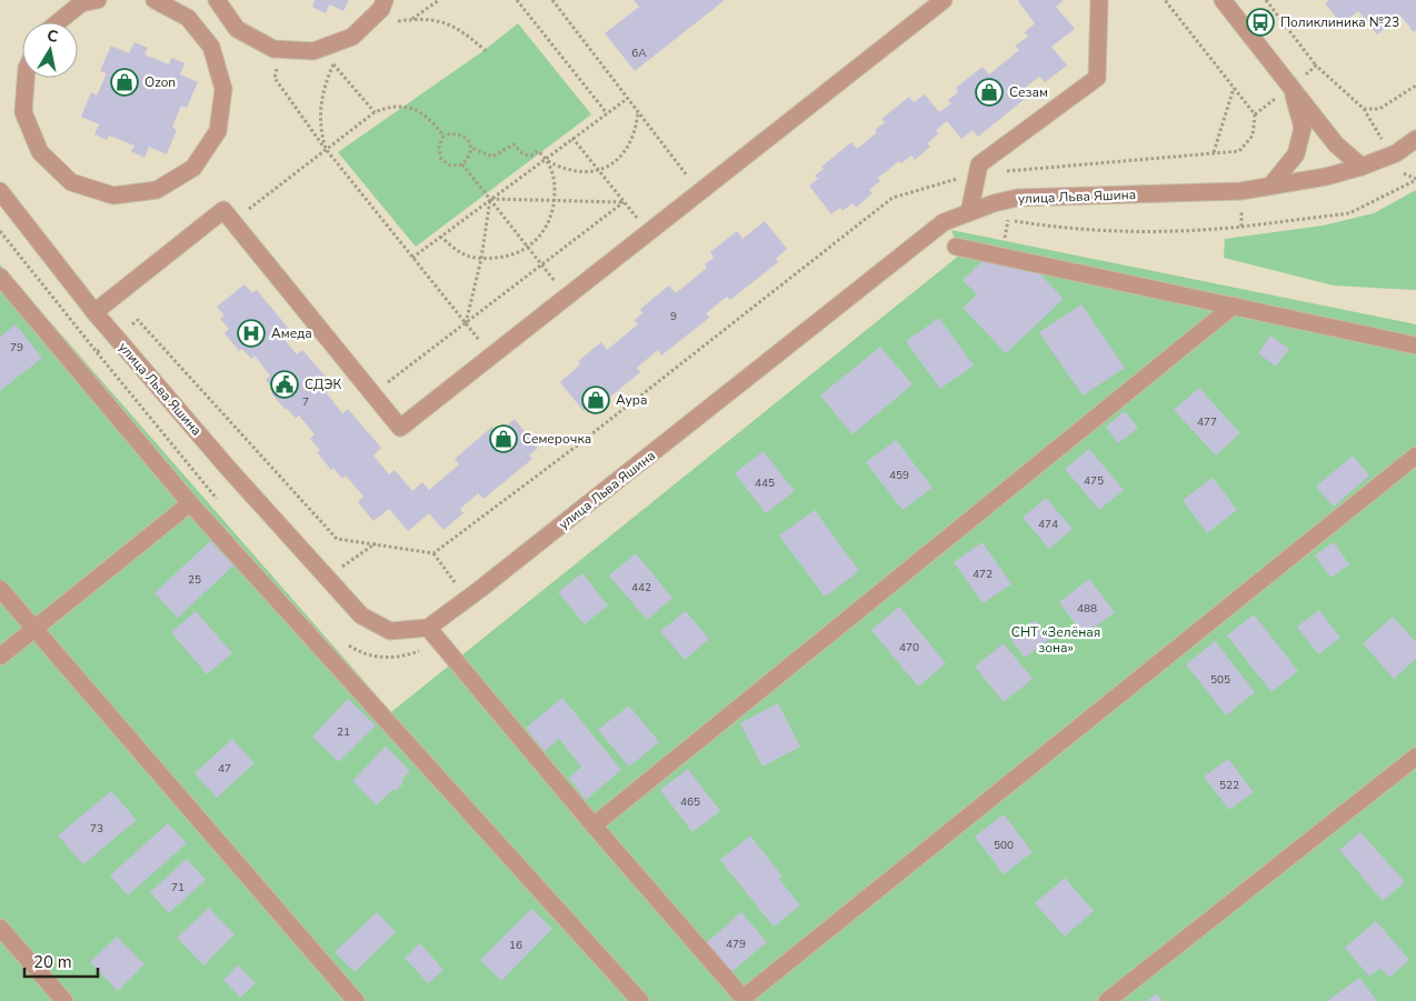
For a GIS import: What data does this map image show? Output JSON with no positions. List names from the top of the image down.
{
  "streets": {
    "street": ["улица Льва Яшина"]
  },
  "parks": ["СНТ «Зелёная зона»"],
  "places": {
    "bus stop": ["Поликлиника №23"],
    "shop": [
      "Ozon",
      "Сезам",
      "Аура",
      "Семерочка"
    ],
    "hospital": ["Амеда"],
    "public building": ["СДЭК"]
  },
  "house_numbers": [
    "6А",
    "9",
    "79",
    "7",
    "477",
    "459",
    "475",
    "445",
    "474",
    "472",
    "25",
    "442",
    "488",
    "470",
    "505",
    "21",
    "47",
    "522",
    "465",
    "73",
    "500",
    "71",
    "479",
    "16"
  ],
  "scale_bar": "20 m",
  "north": "top"
}
